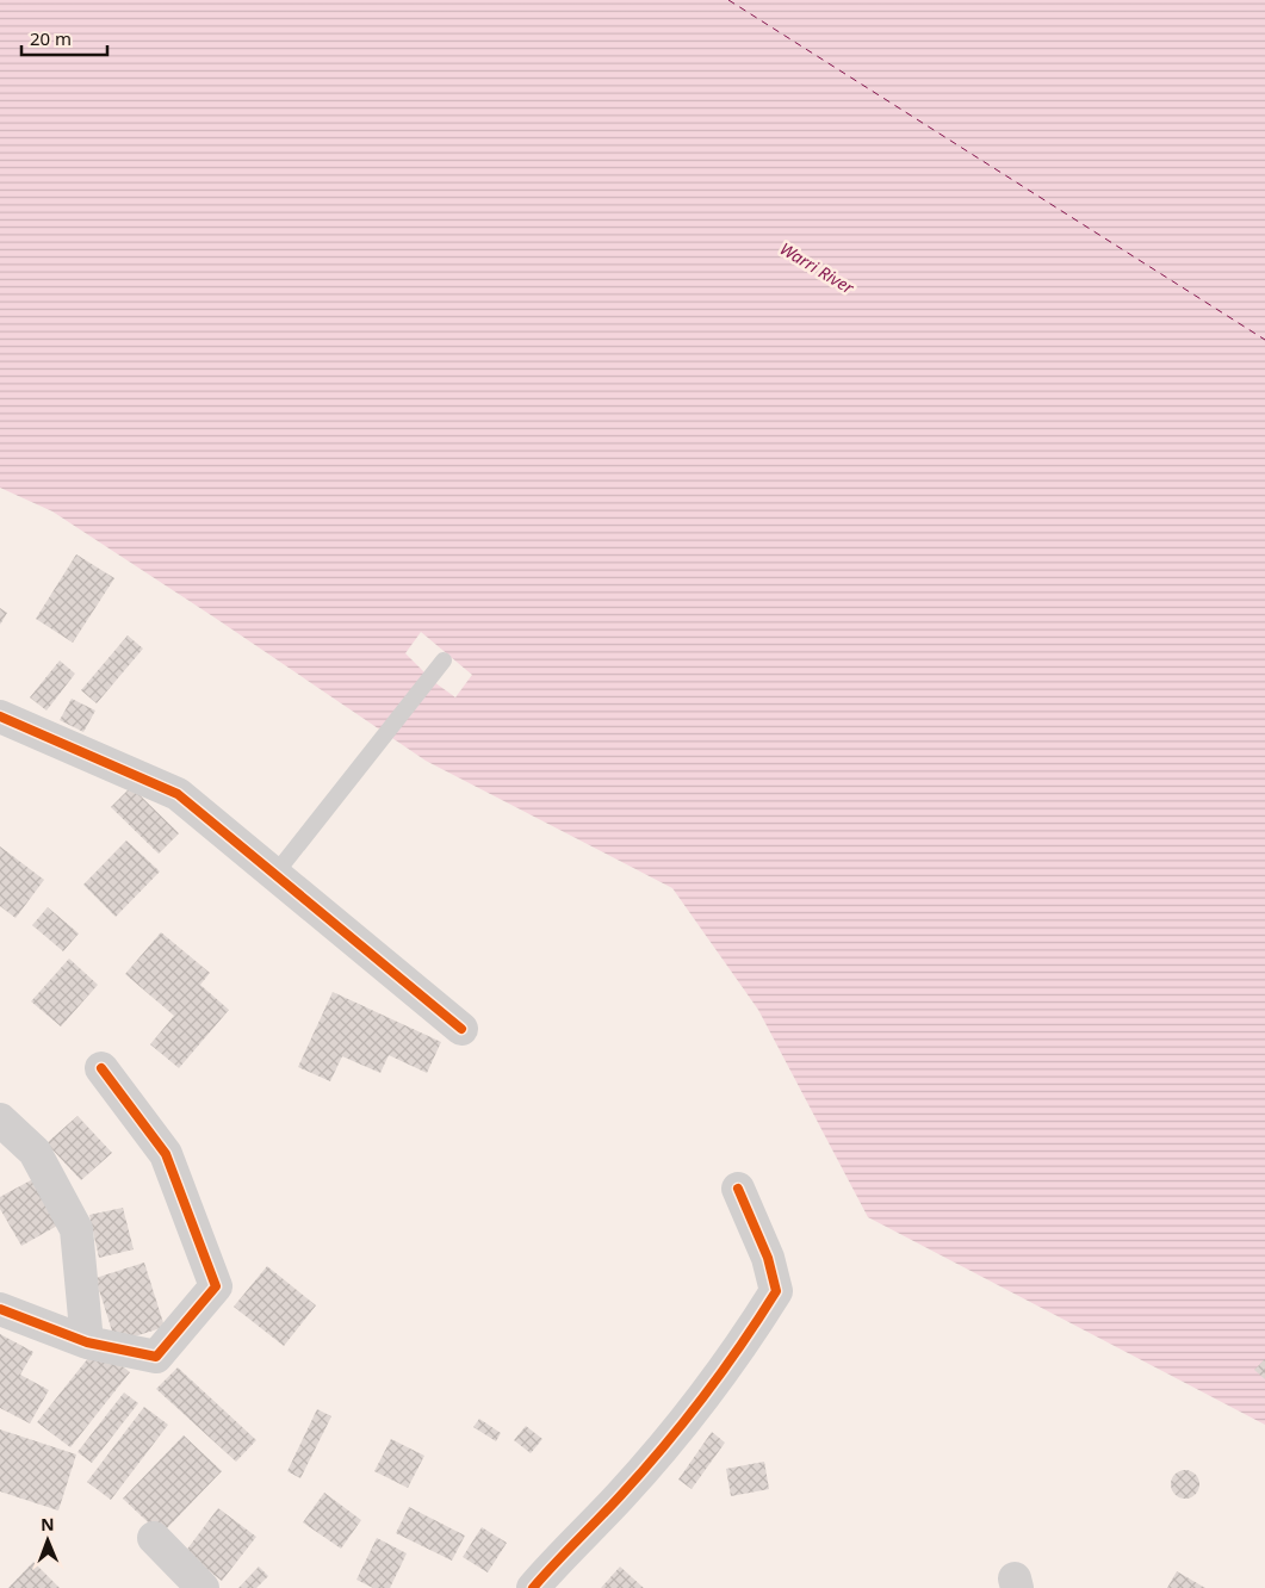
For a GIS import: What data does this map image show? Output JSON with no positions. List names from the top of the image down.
{
  "water": ["Warri River"],
  "scale_bar": "20 m",
  "north": "top"
}
